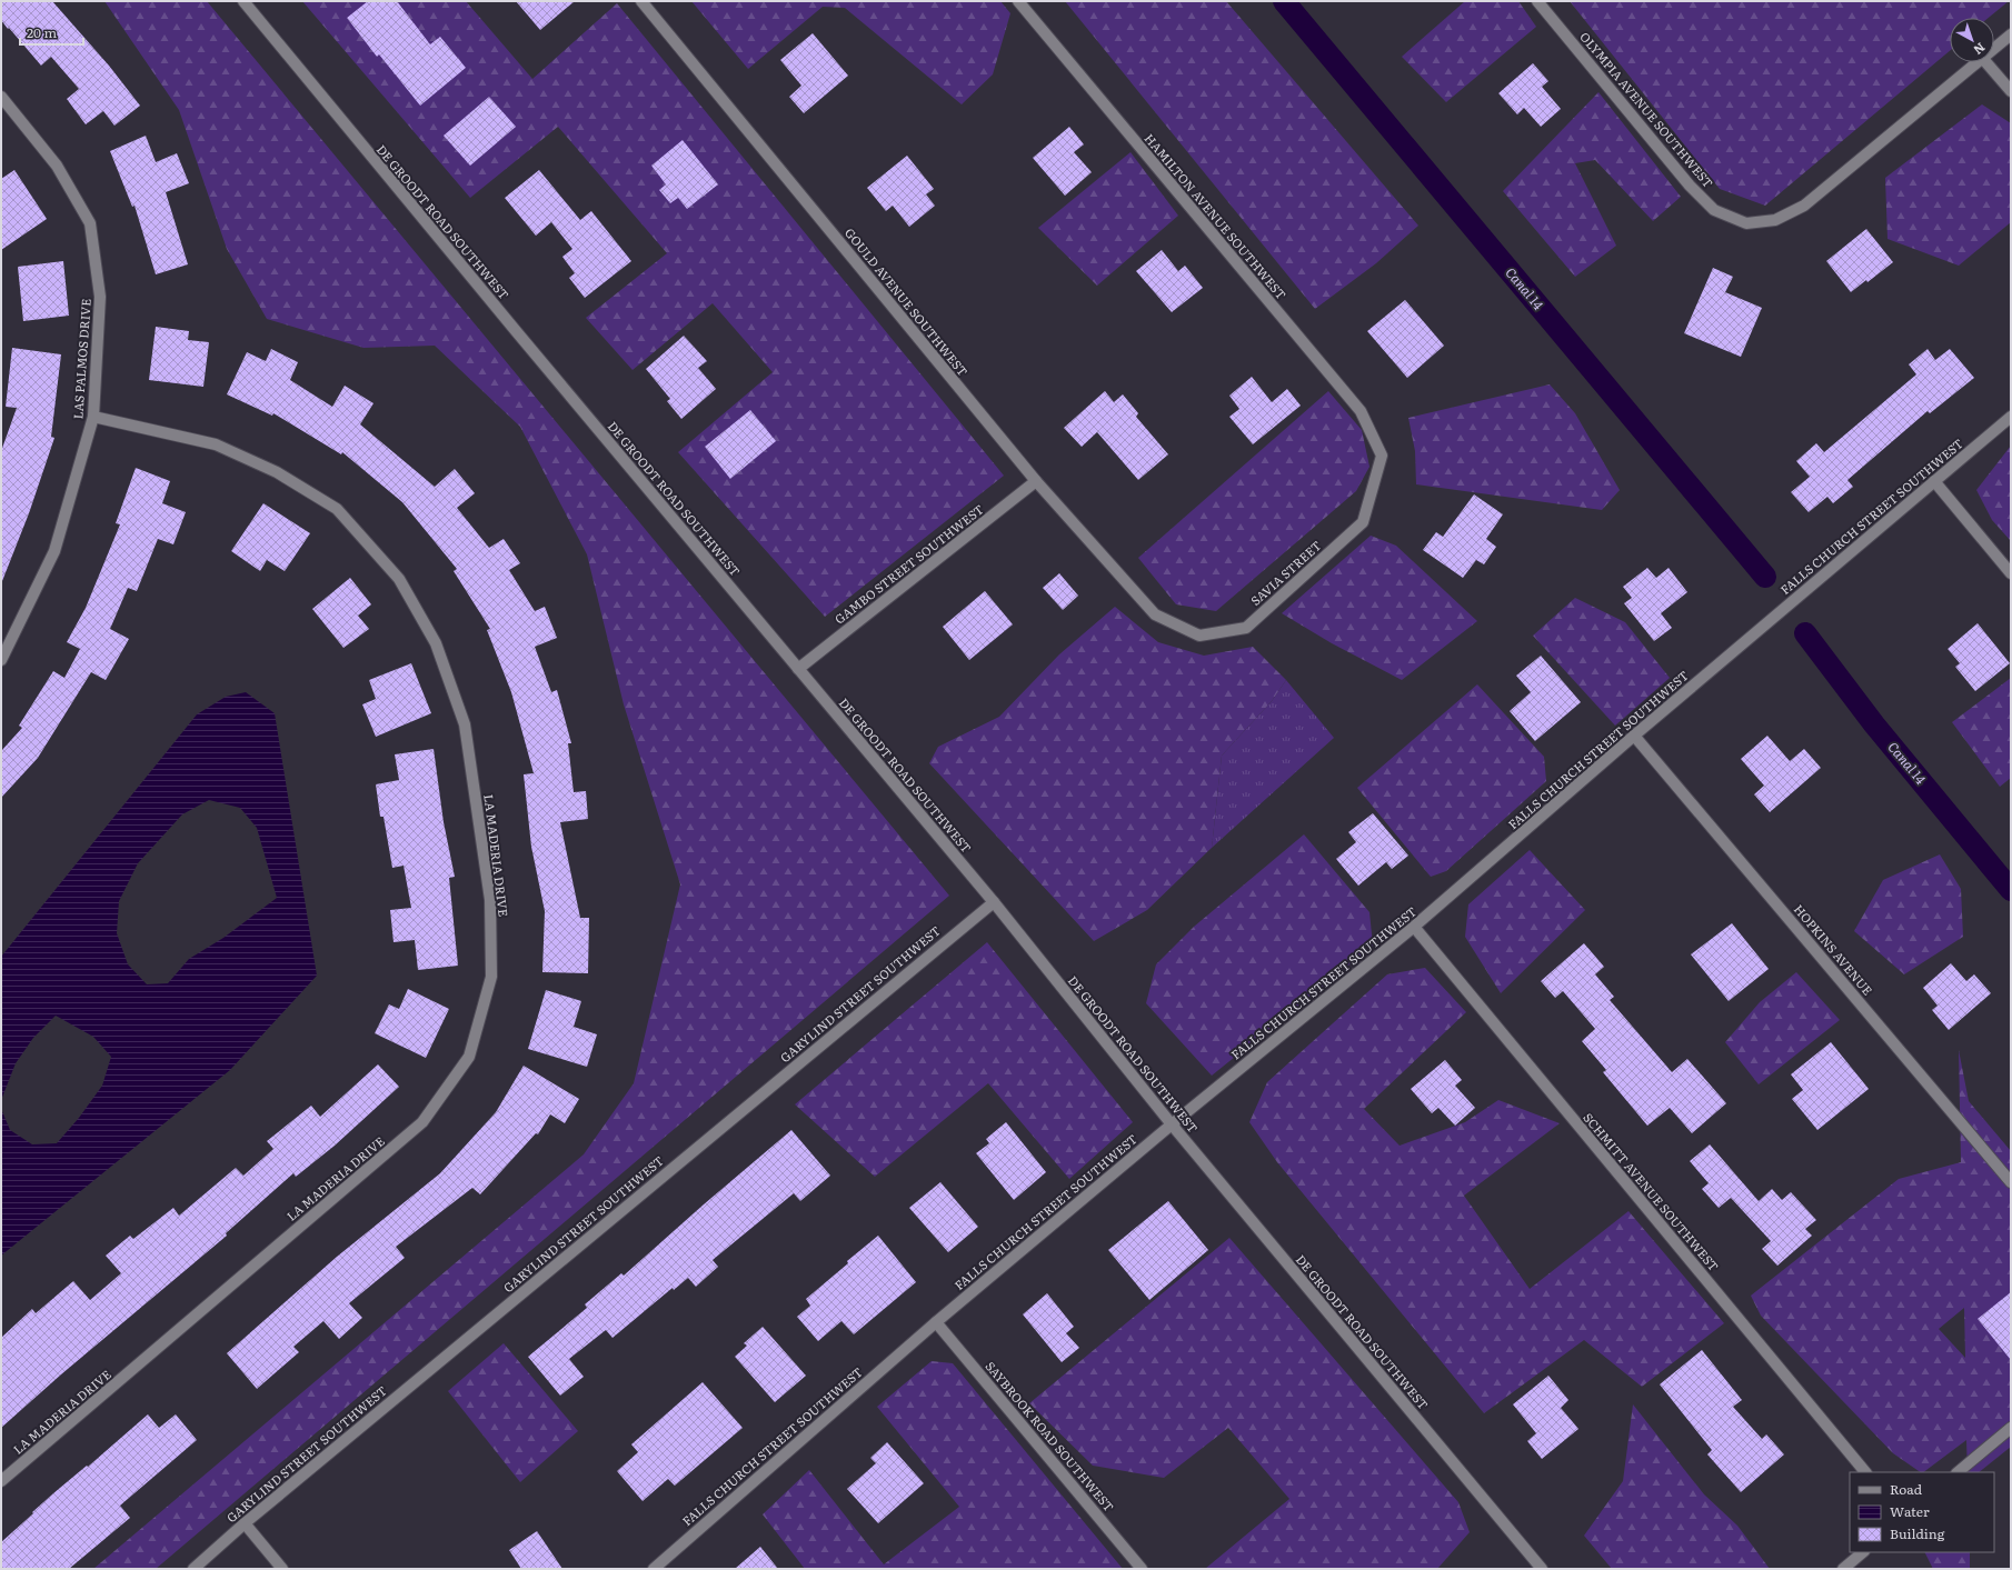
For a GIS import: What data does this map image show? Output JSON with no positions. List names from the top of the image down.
{
  "streets": {
    "street": [
      "OLYMPIA AVENUE SOUTHWEST",
      "HAMILTON AVENUE SOUTHWEST",
      "DE GROODT ROAD SOUTHWEST",
      "GOULD AVENUE SOUTHWEST",
      "LAS PALMOS DRIVE",
      "FALLS CHURCH STREET SOUTHWEST",
      "GAMBO STREET SOUTHWEST",
      "SAVIA STREET",
      "LA MADERIA DRIVE",
      "HOPKINS AVENUE",
      "GARYLIND STREET SOUTHWEST",
      "SCHMITT AVENUE SOUTHWEST",
      "SAYBROOK ROAD SOUTHWEST"
    ]
  },
  "crossings": [
    ["HAMILTON AVENUE SOUTHWEST", "SAVIA STREET"],
    ["DE GROODT ROAD SOUTHWEST", "FALLS CHURCH STREET SOUTHWEST"],
    ["DE GROODT ROAD SOUTHWEST", "GAMBO STREET SOUTHWEST"],
    ["DE GROODT ROAD SOUTHWEST", "GARYLIND STREET SOUTHWEST"],
    ["GOULD AVENUE SOUTHWEST", "GAMBO STREET SOUTHWEST"],
    ["GOULD AVENUE SOUTHWEST", "SAVIA STREET"],
    ["LAS PALMOS DRIVE", "LA MADERIA DRIVE"],
    ["FALLS CHURCH STREET SOUTHWEST", "HOPKINS AVENUE"],
    ["FALLS CHURCH STREET SOUTHWEST", "SCHMITT AVENUE SOUTHWEST"],
    ["FALLS CHURCH STREET SOUTHWEST", "SAYBROOK ROAD SOUTHWEST"]
  ],
  "water": ["Canal 14"],
  "legend": ["Road", "Water", "Building"],
  "scale_bar": "20 m",
  "north": "bottom right"
}
